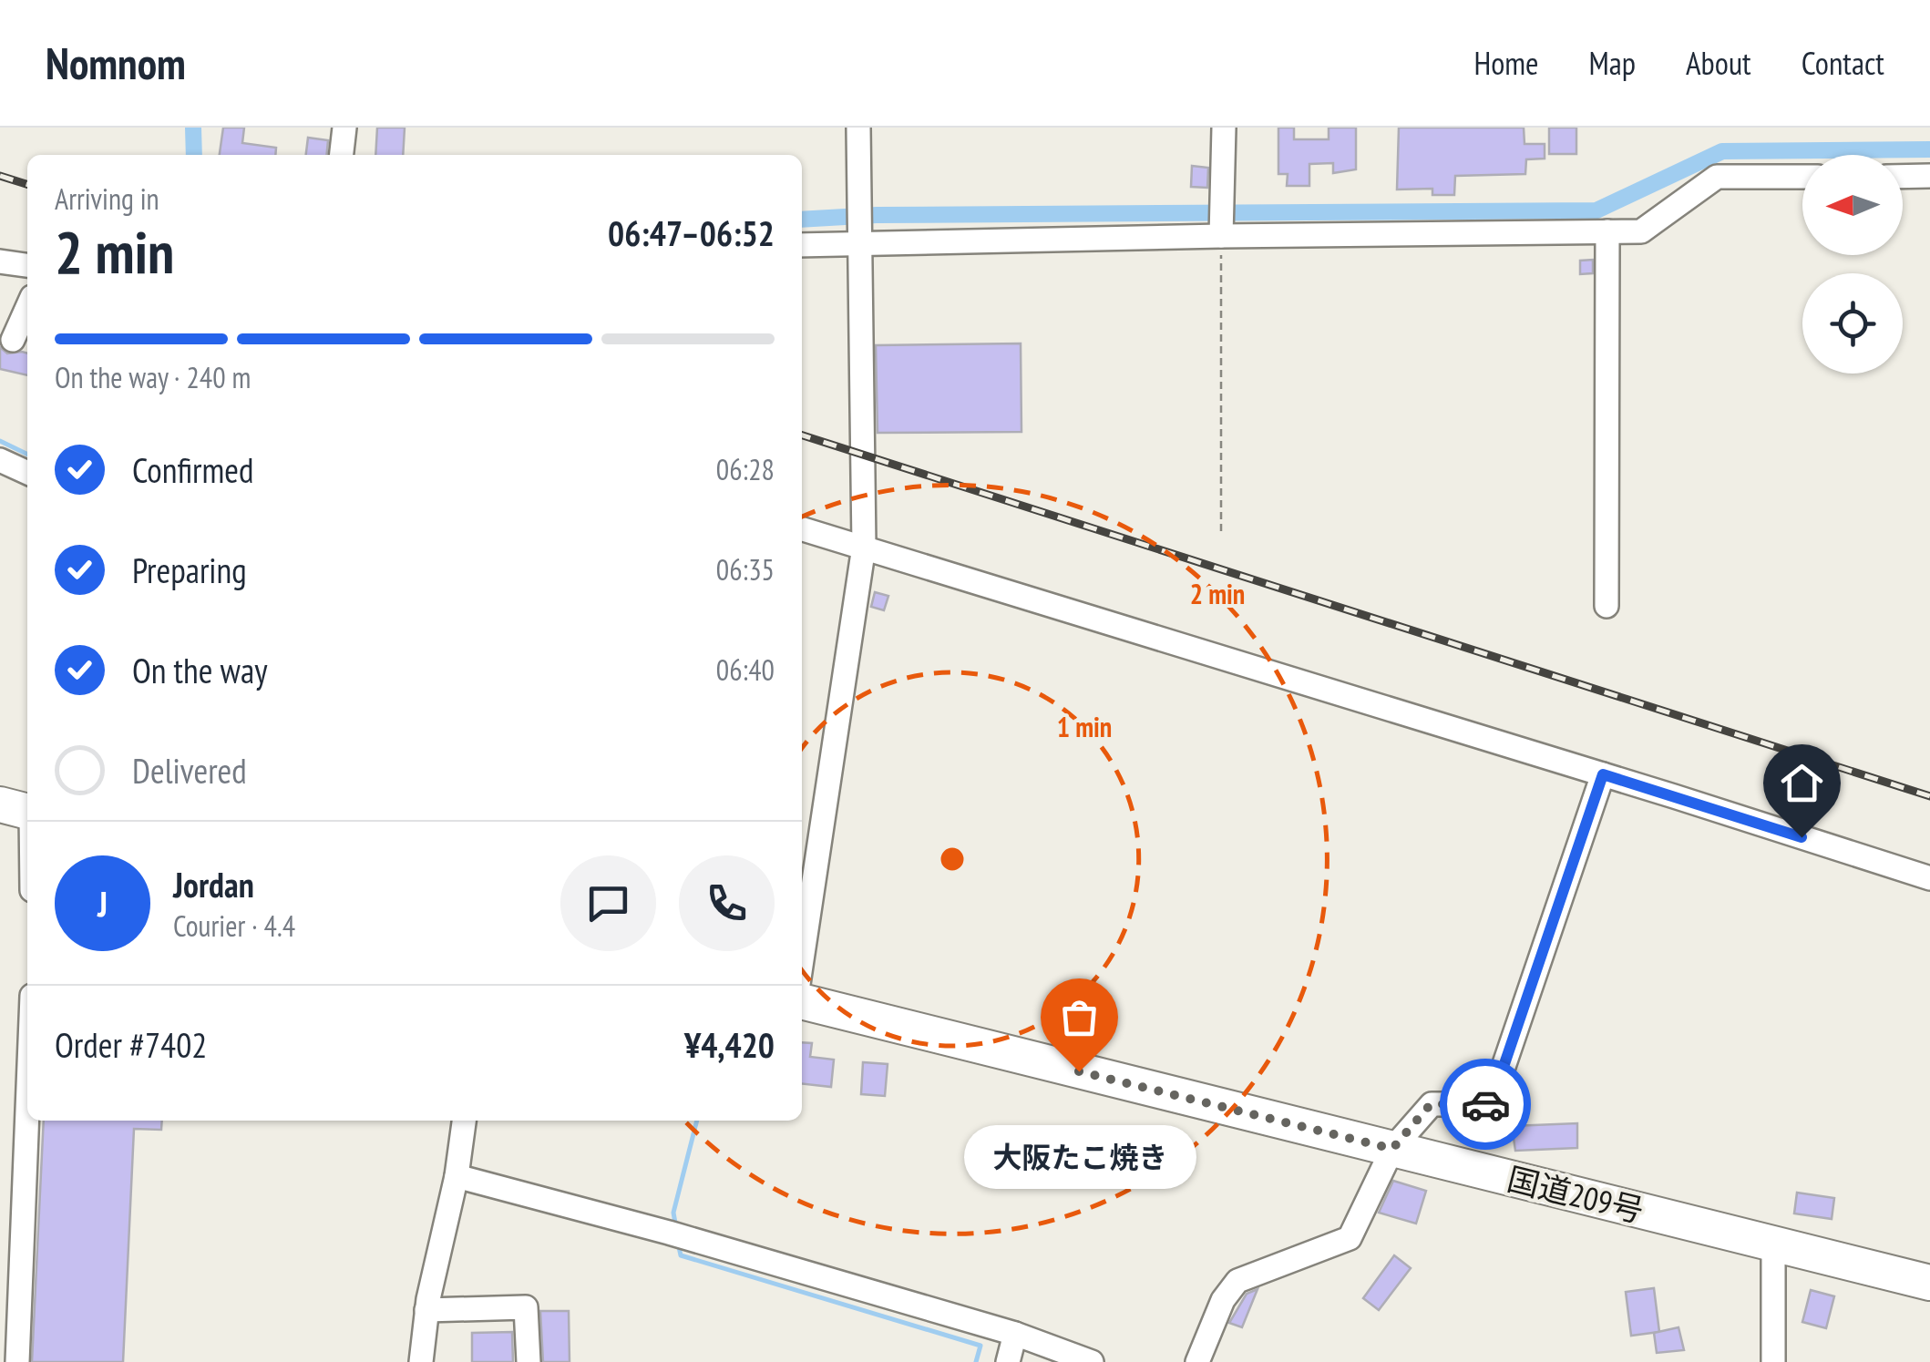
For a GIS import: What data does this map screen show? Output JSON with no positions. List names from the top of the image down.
{
  "streets": {
    "highway": ["国道209号"]
  },
  "places": ["大阪たこ焼き"],
  "north": "left",
  "page": {
    "header": "Nomnom",
    "nav": [
      "Home",
      "Map",
      "About",
      "Contact"
    ],
    "heading": ["2 min", "Arriving in", "06:47–06:52"],
    "panel": [
      "Jordan",
      "Courier · 4.4",
      "Order #7402",
      "¥4,420"
    ],
    "bar": "On the way · 240 m",
    "list": [
      ["Confirmed", "06:28"],
      ["Preparing", "06:35"],
      ["On the way", "06:40"],
      "Delivered"
    ],
    "round": "J",
    "bubble": "大阪たこ焼き"
  },
  "rings": ["2 min", "1 min"]
}
